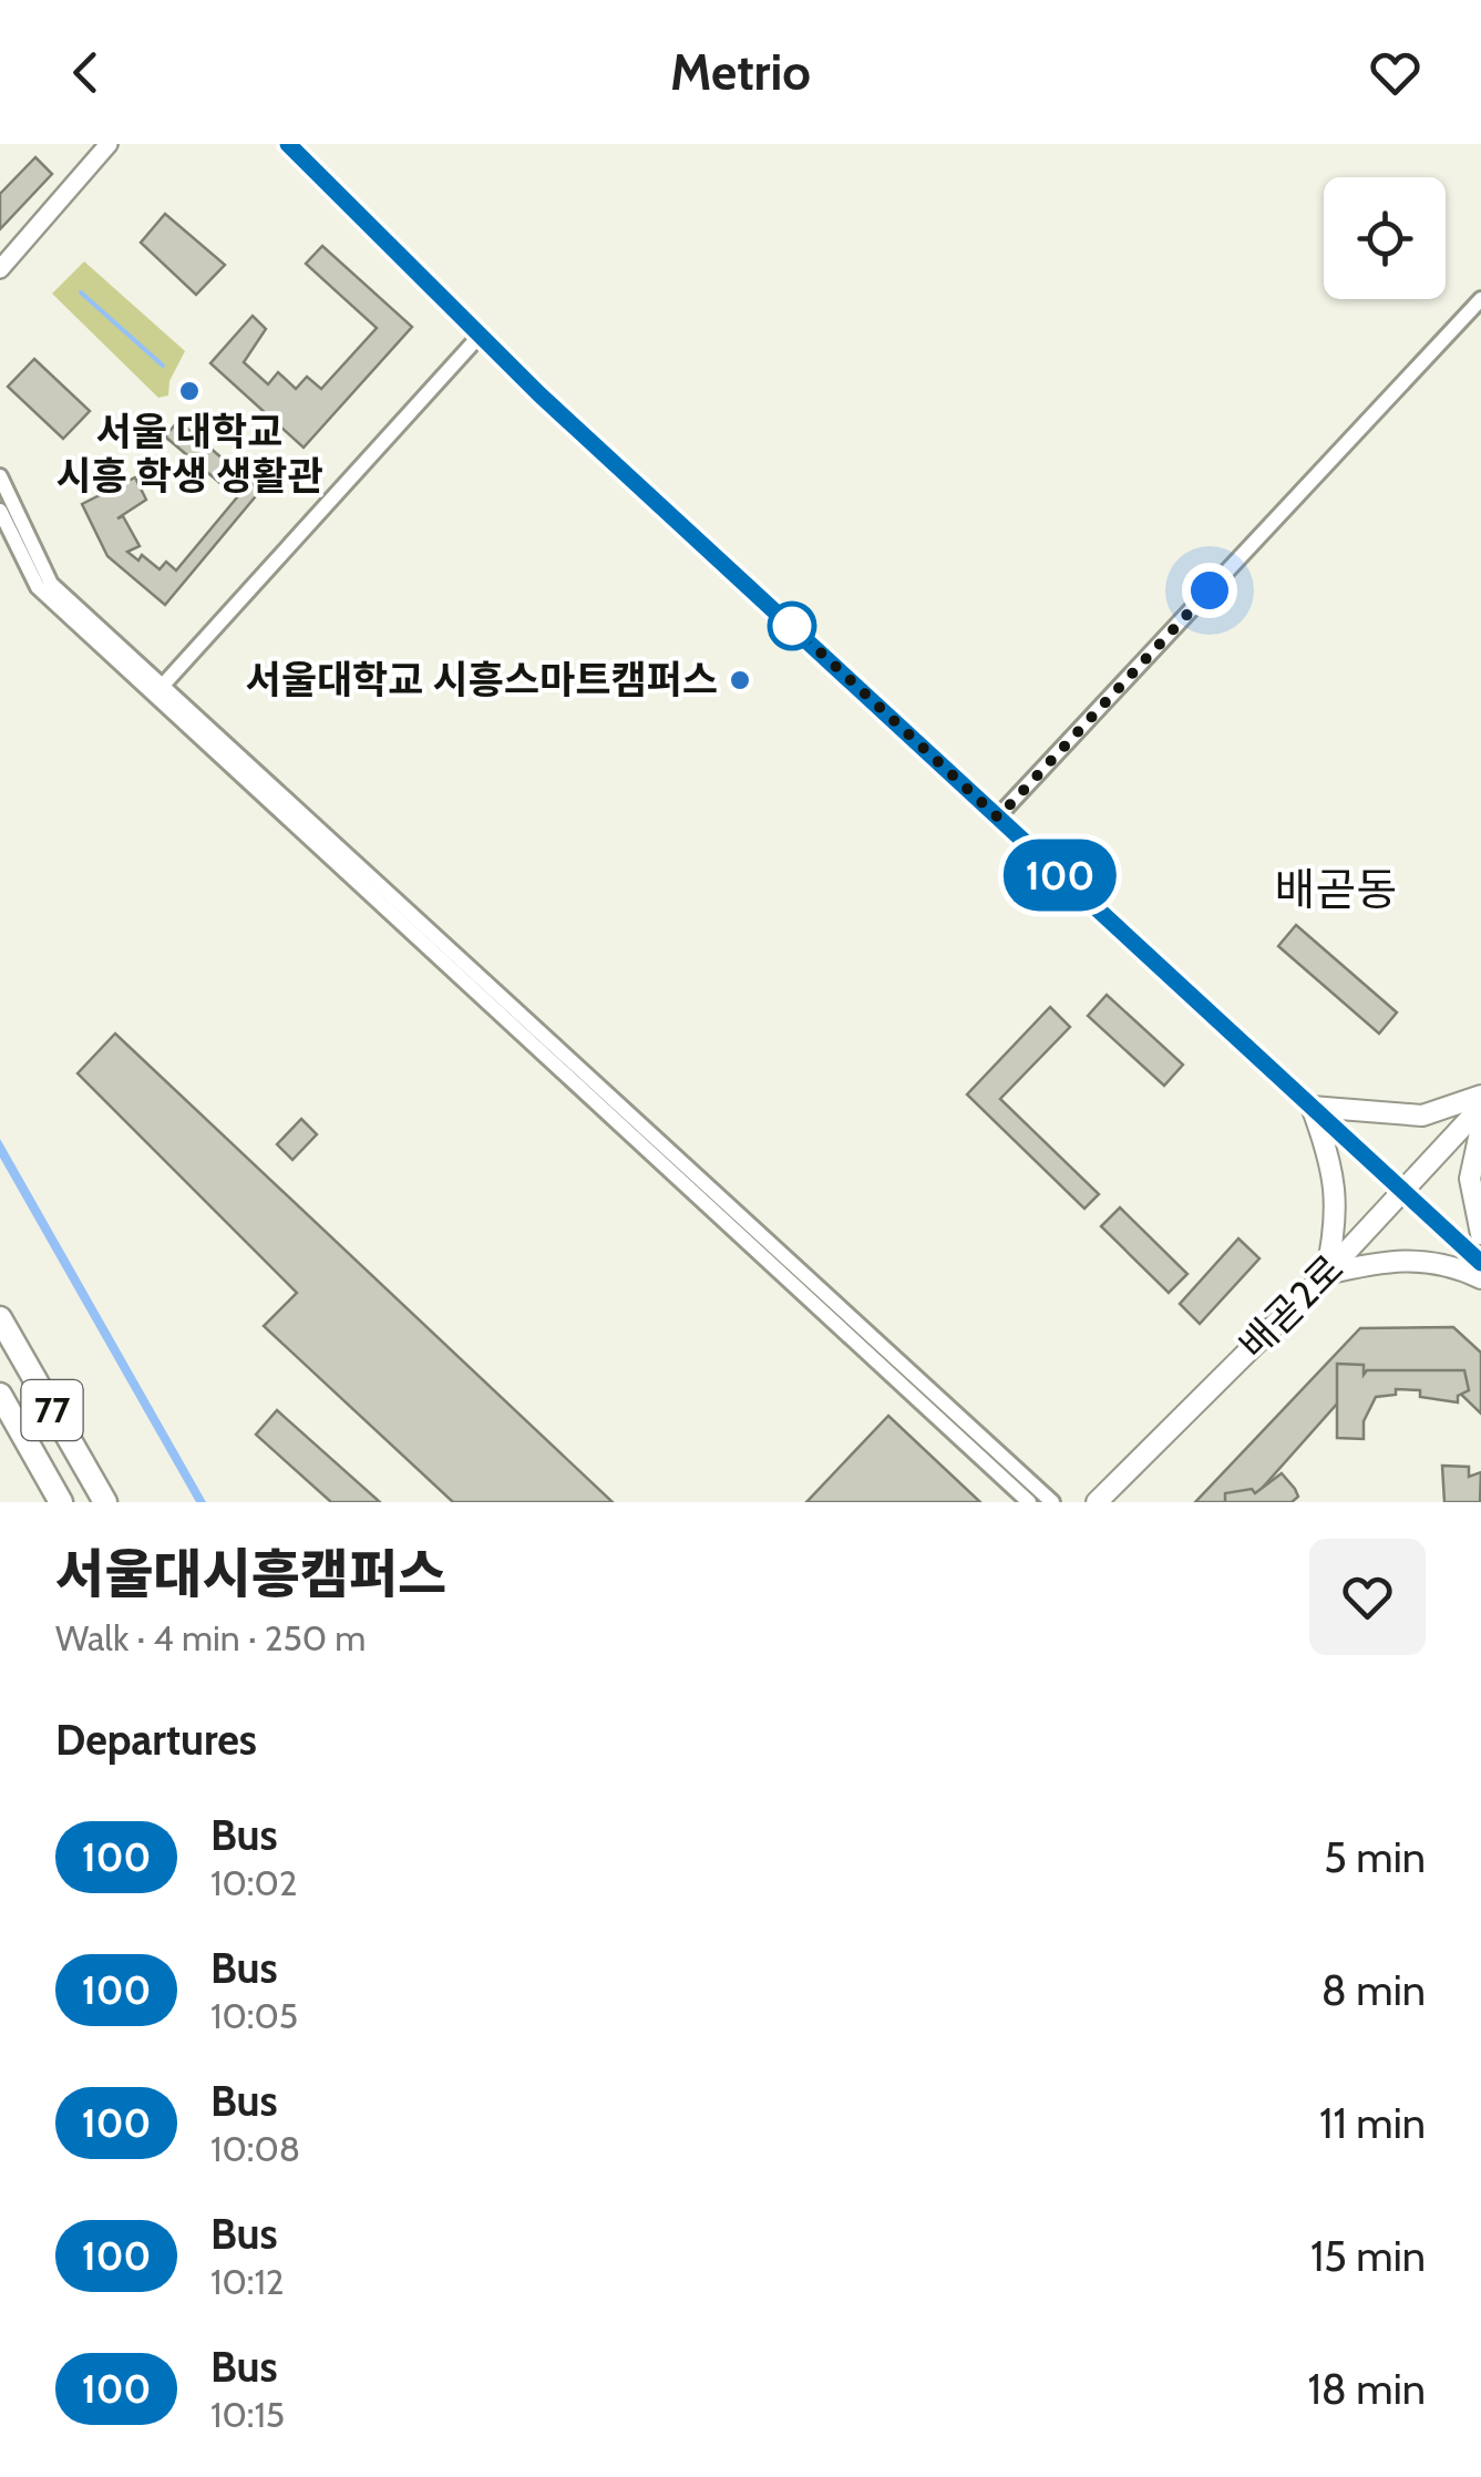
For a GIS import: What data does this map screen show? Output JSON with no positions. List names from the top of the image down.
{
  "streets": {
    "main road": ["배곧2로", "77"]
  },
  "districts": ["배곧동"],
  "places": ["서울 대학교 시흥 학생 생활관", "서울대학교 시흥스마트캠퍼스"],
  "lines": ["bus line 100"],
  "page": {
    "header": "Metrio",
    "on_map": "100",
    "heading": [
      ["서울대시흥캠퍼스", "Walk · 4 min · 250 m"],
      "Departures"
    ],
    "list": [
      {
        "mark": "100",
        "name": "Bus",
        "note": "10:02",
        "value": "5 min"
      },
      {
        "mark": "100",
        "name": "Bus",
        "note": "10:05",
        "value": "8 min"
      },
      {
        "mark": "100",
        "name": "Bus",
        "note": "10:08",
        "value": "11 min"
      },
      {
        "mark": "100",
        "name": "Bus",
        "note": "10:12",
        "value": "15 min"
      },
      {
        "mark": "100",
        "name": "Bus",
        "note": "10:15",
        "value": "18 min"
      }
    ]
  }
}
